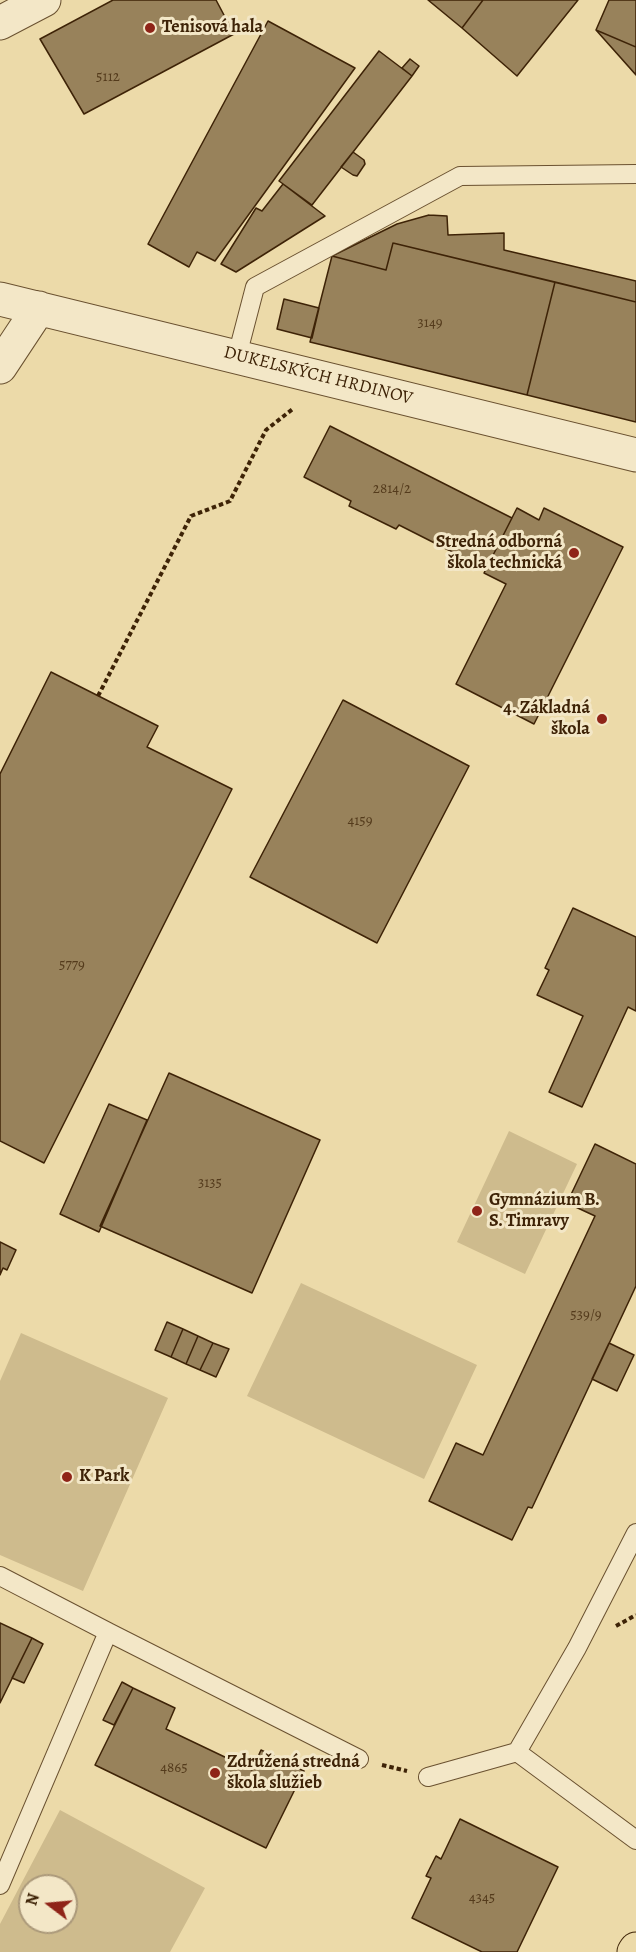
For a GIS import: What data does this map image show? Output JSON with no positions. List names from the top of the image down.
{
  "streets": {
    "street": ["DUKELSKÝCH HRDINOV"]
  },
  "places": [
    "Tenisová hala",
    "Stredná odborná škola technická",
    "4. Základná škola",
    "Gymnázium B. S. Timravy",
    "K Park",
    "Združená stredná škola služieb"
  ],
  "house_numbers": [
    "5112",
    "3149",
    "2814/2",
    "4159",
    "5779",
    "3135",
    "539/9",
    "4865",
    "4345"
  ],
  "north": "left"
}
